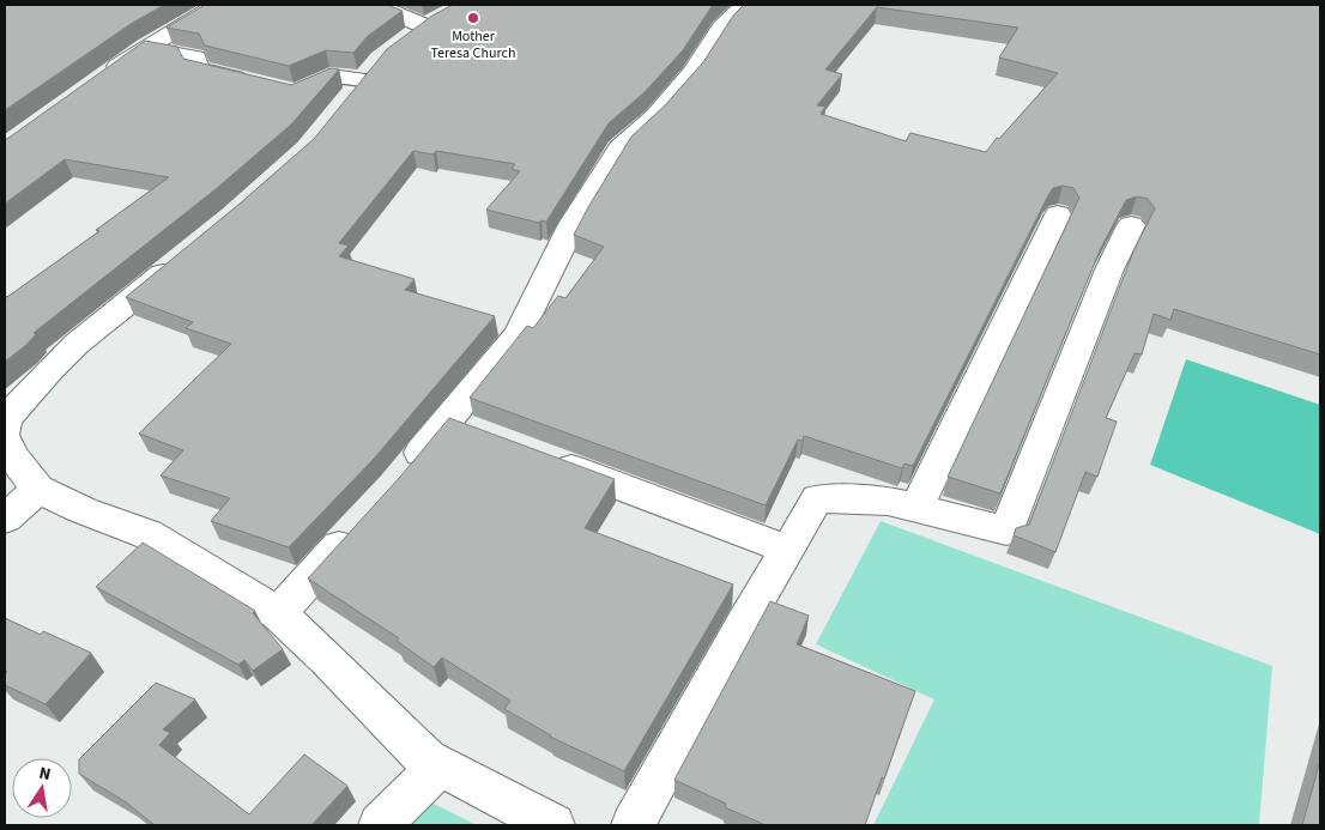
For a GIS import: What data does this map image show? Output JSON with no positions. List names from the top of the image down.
{
  "places": ["Mother Teresa Church"],
  "north": "top"
}
